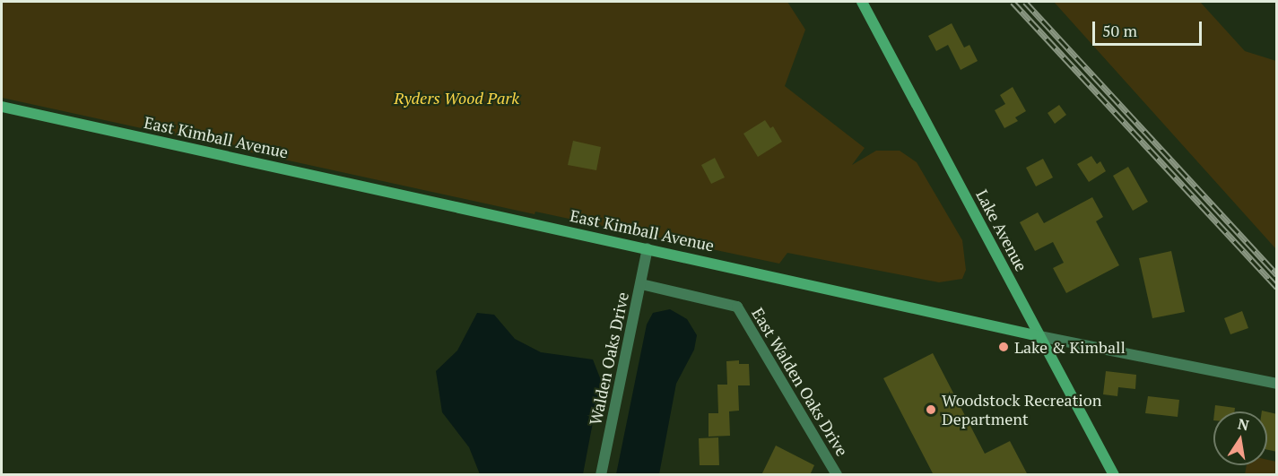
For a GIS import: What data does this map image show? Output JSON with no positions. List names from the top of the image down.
{
  "streets": {
    "street": [
      "East Kimball Avenue",
      "Lake Avenue",
      "Walden Oaks Drive",
      "East Walden Oaks Drive"
    ]
  },
  "crossings": [
    ["East Kimball Avenue", "Lake Avenue"],
    ["East Kimball Avenue", "Walden Oaks Drive"],
    ["Walden Oaks Drive", "East Walden Oaks Drive"]
  ],
  "parks": ["Ryders Wood Park"],
  "places": ["Lake & Kimball", "Woodstock Recreation Department"],
  "scale_bar": "50 m",
  "north": "top"
}
